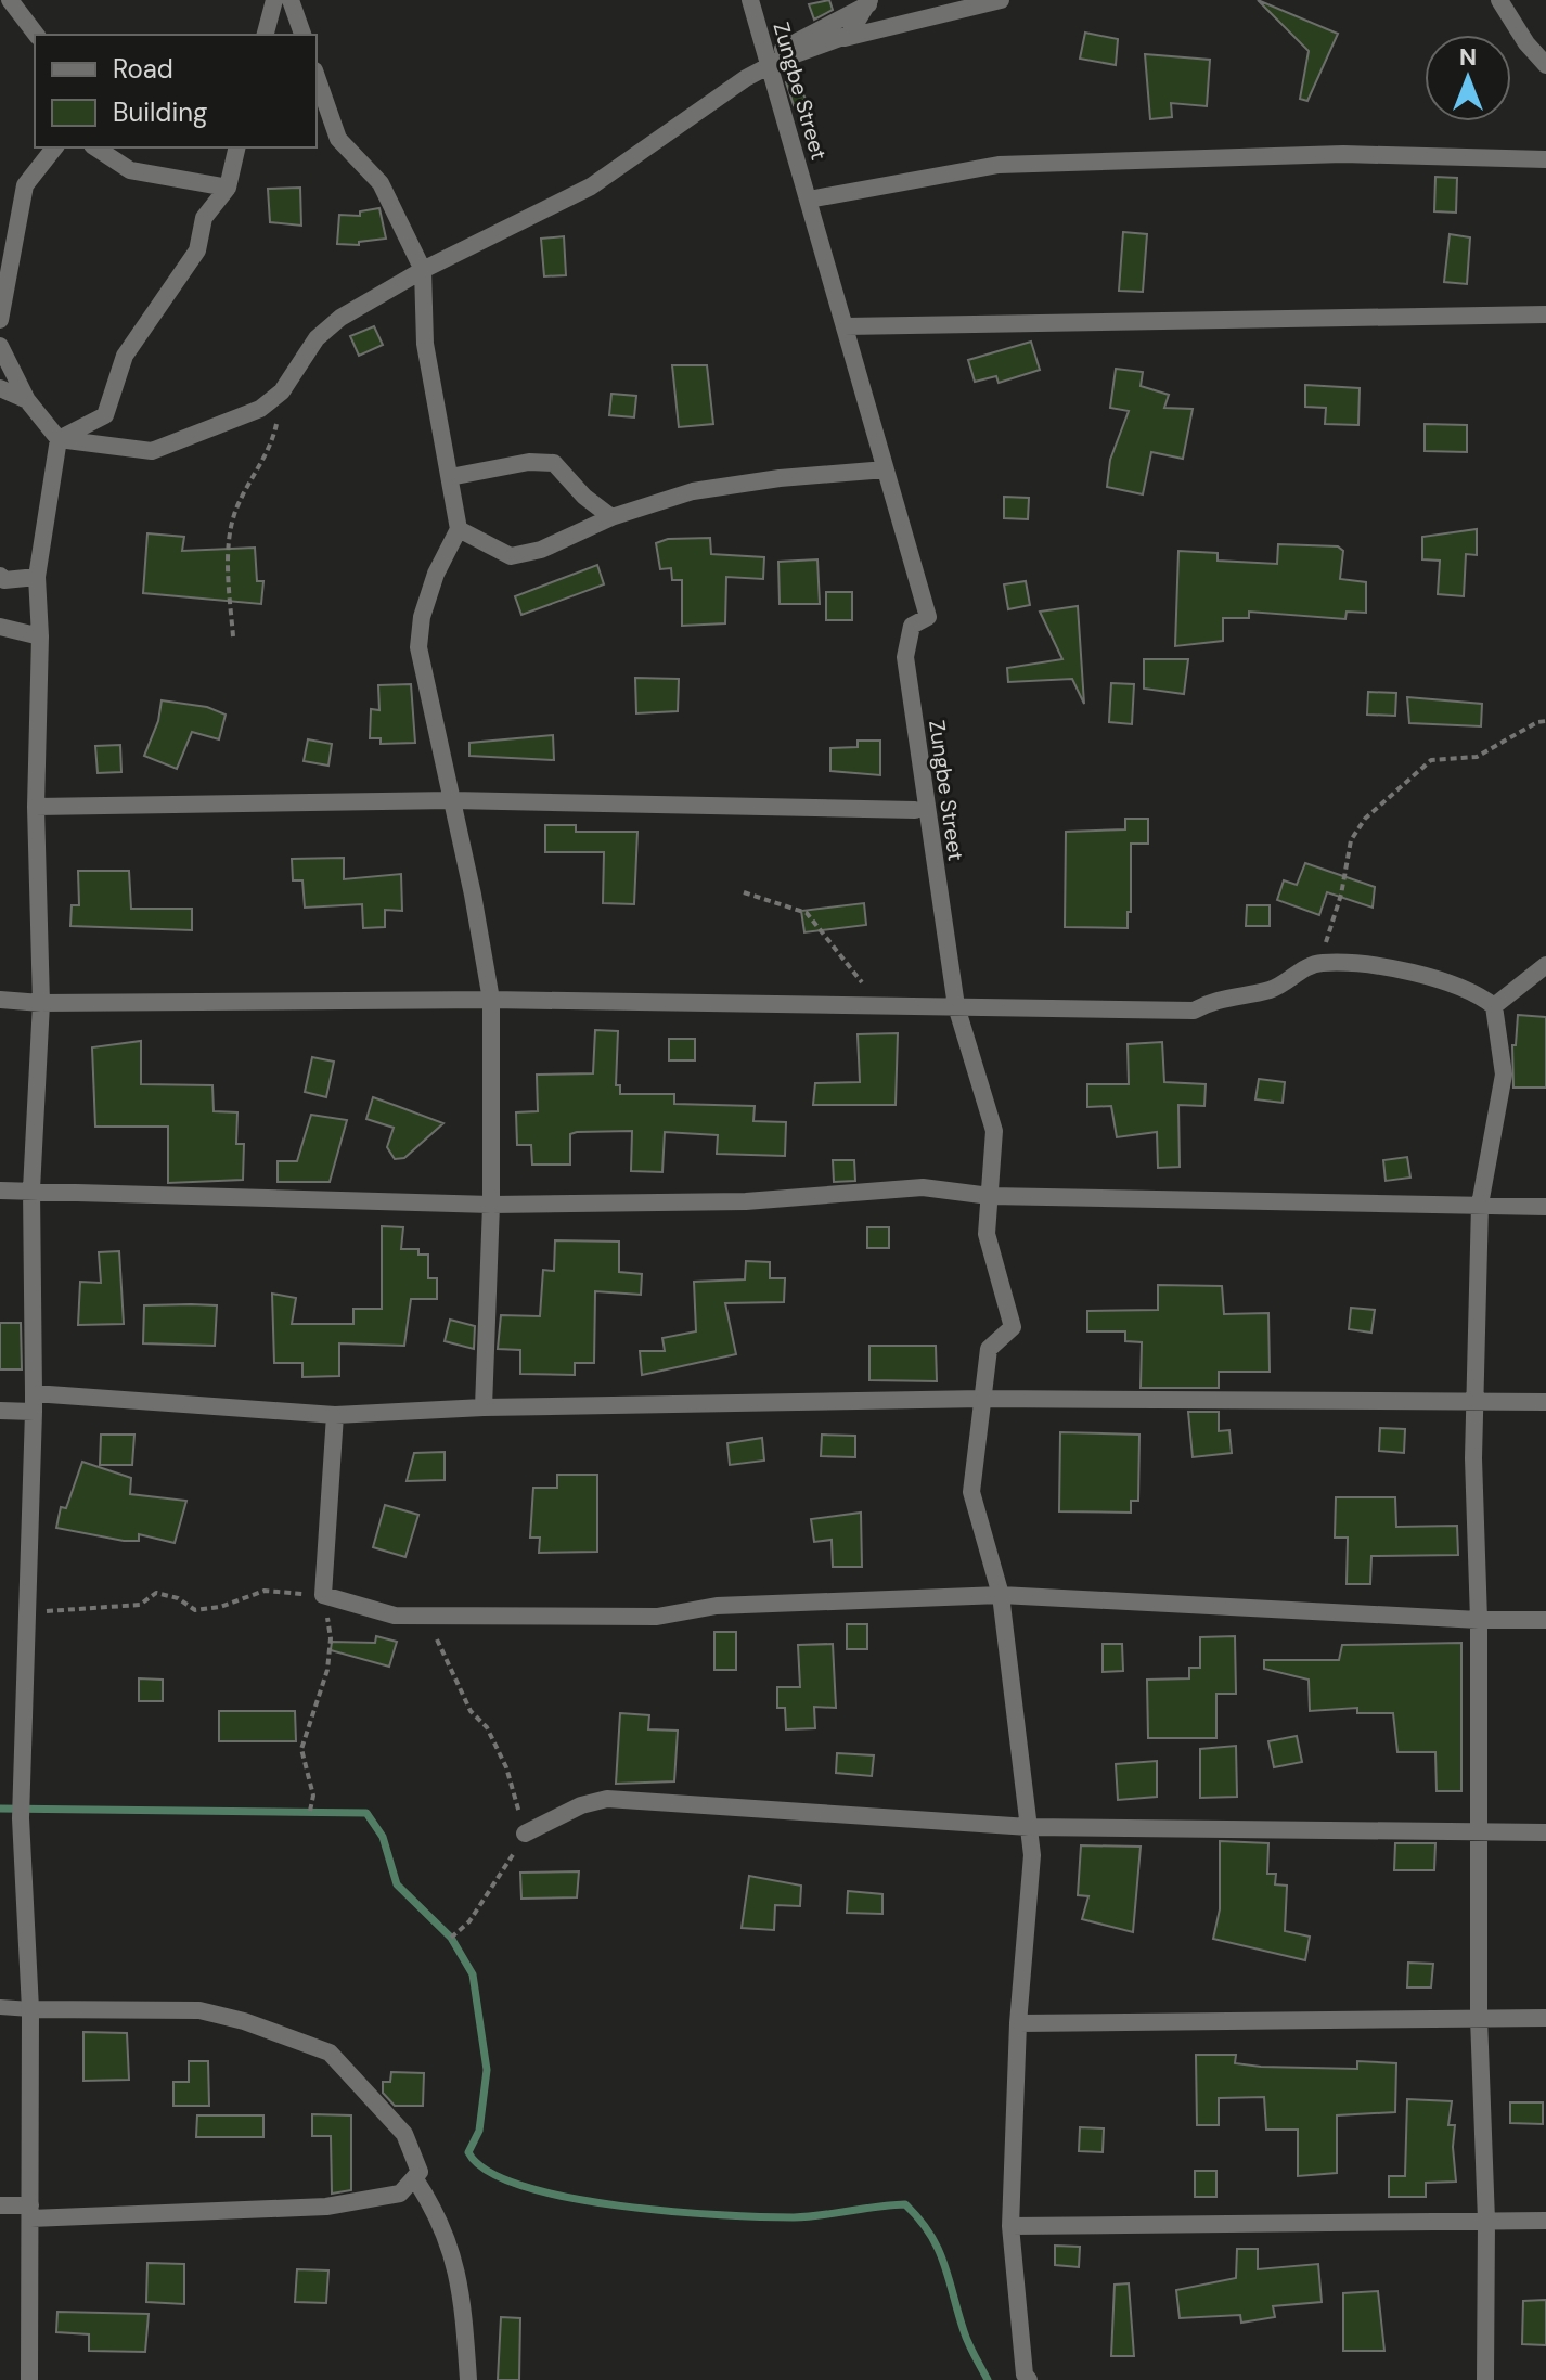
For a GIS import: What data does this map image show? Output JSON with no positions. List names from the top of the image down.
{
  "streets": {
    "street": ["Zungbe Street"]
  },
  "legend": ["Road", "Building"],
  "north": "top"
}
